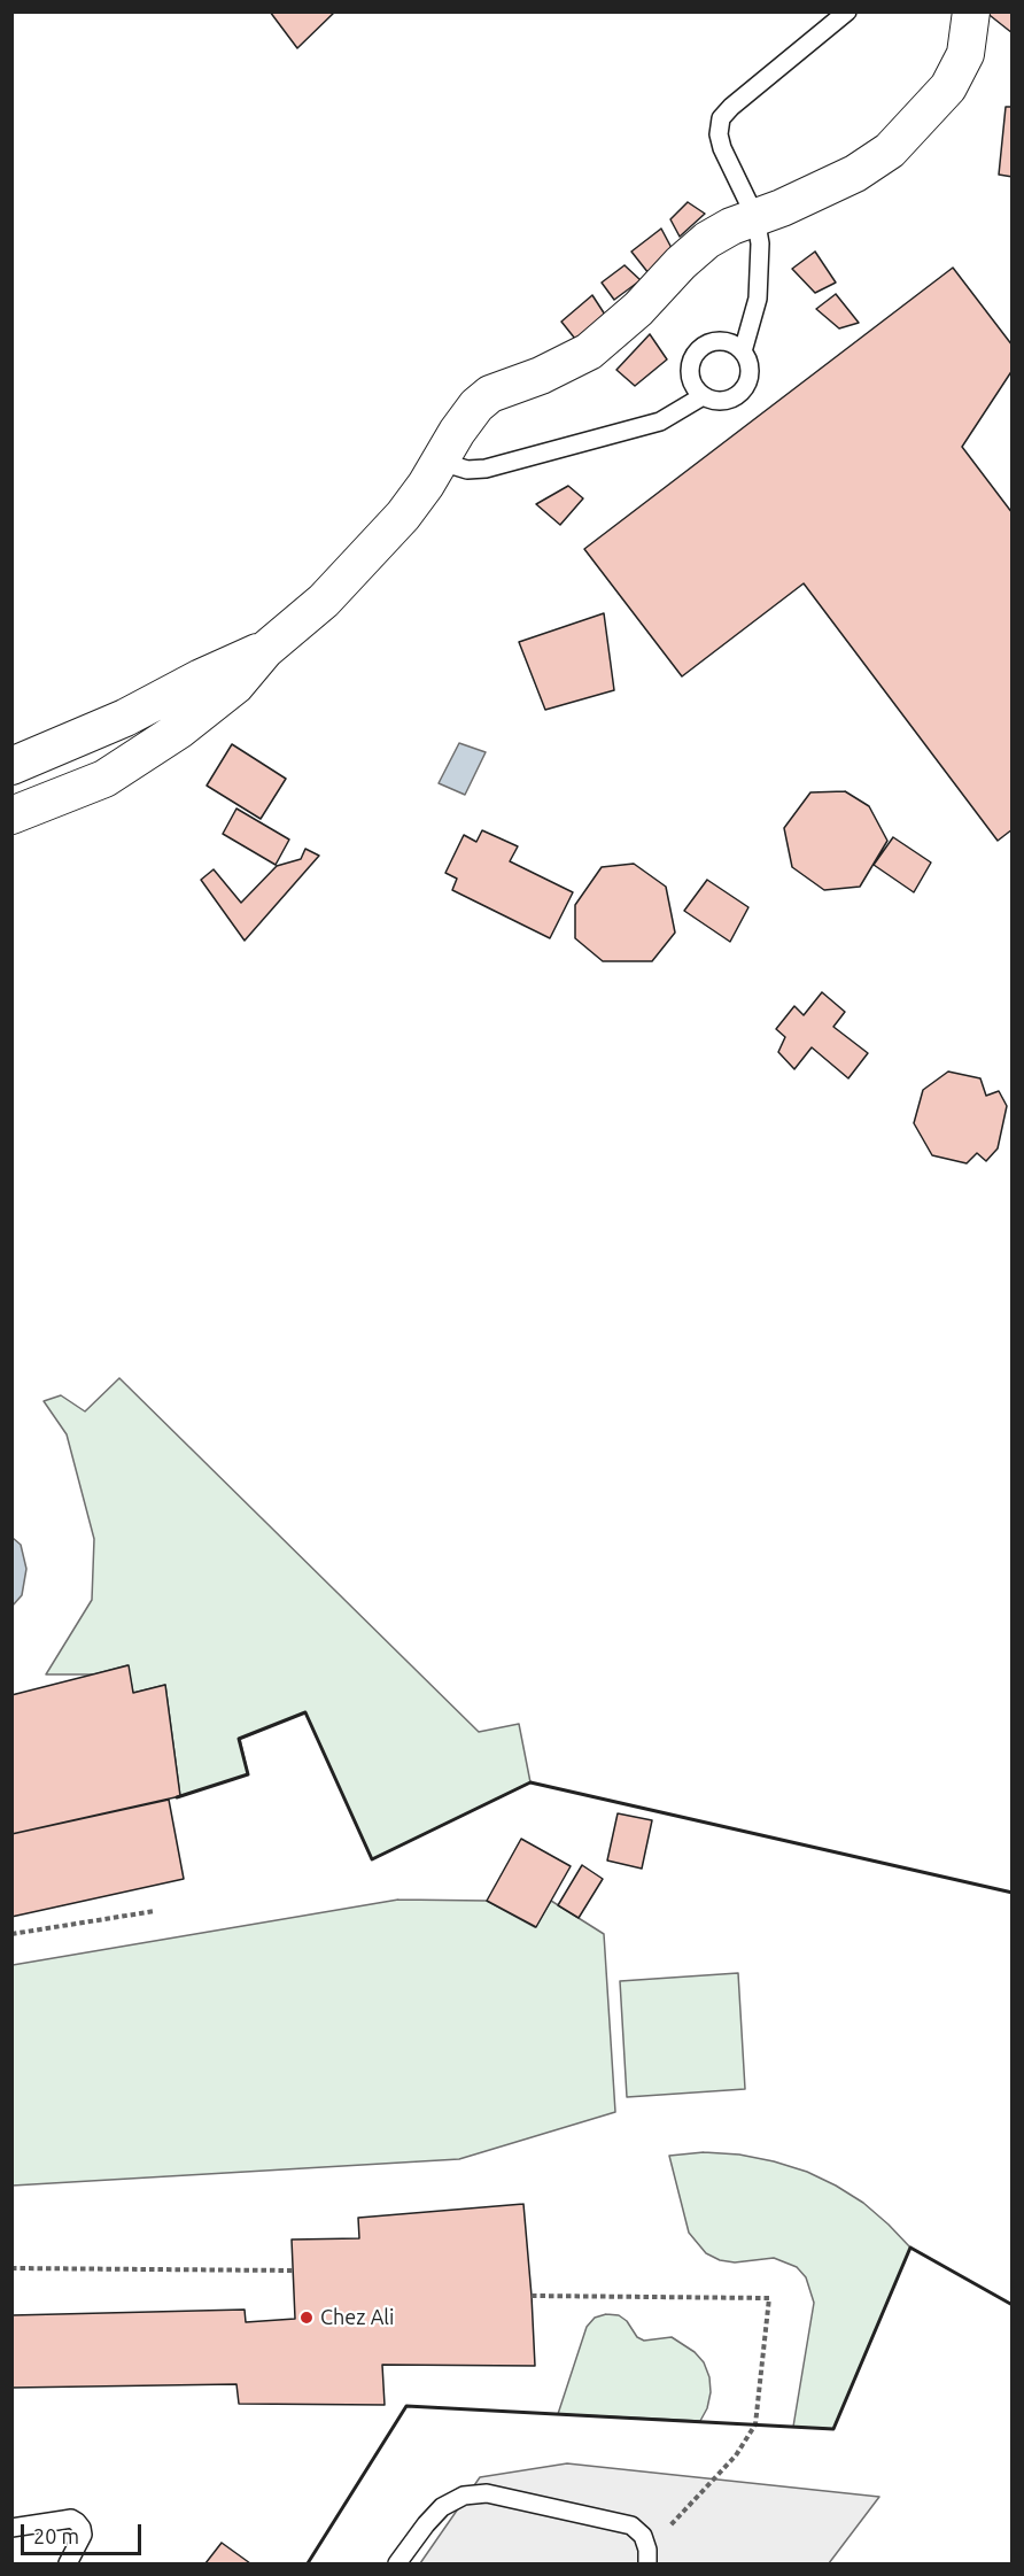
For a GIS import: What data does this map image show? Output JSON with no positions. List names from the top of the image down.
{
  "places": ["Chez Ali"],
  "scale_bar": "20 m"
}
